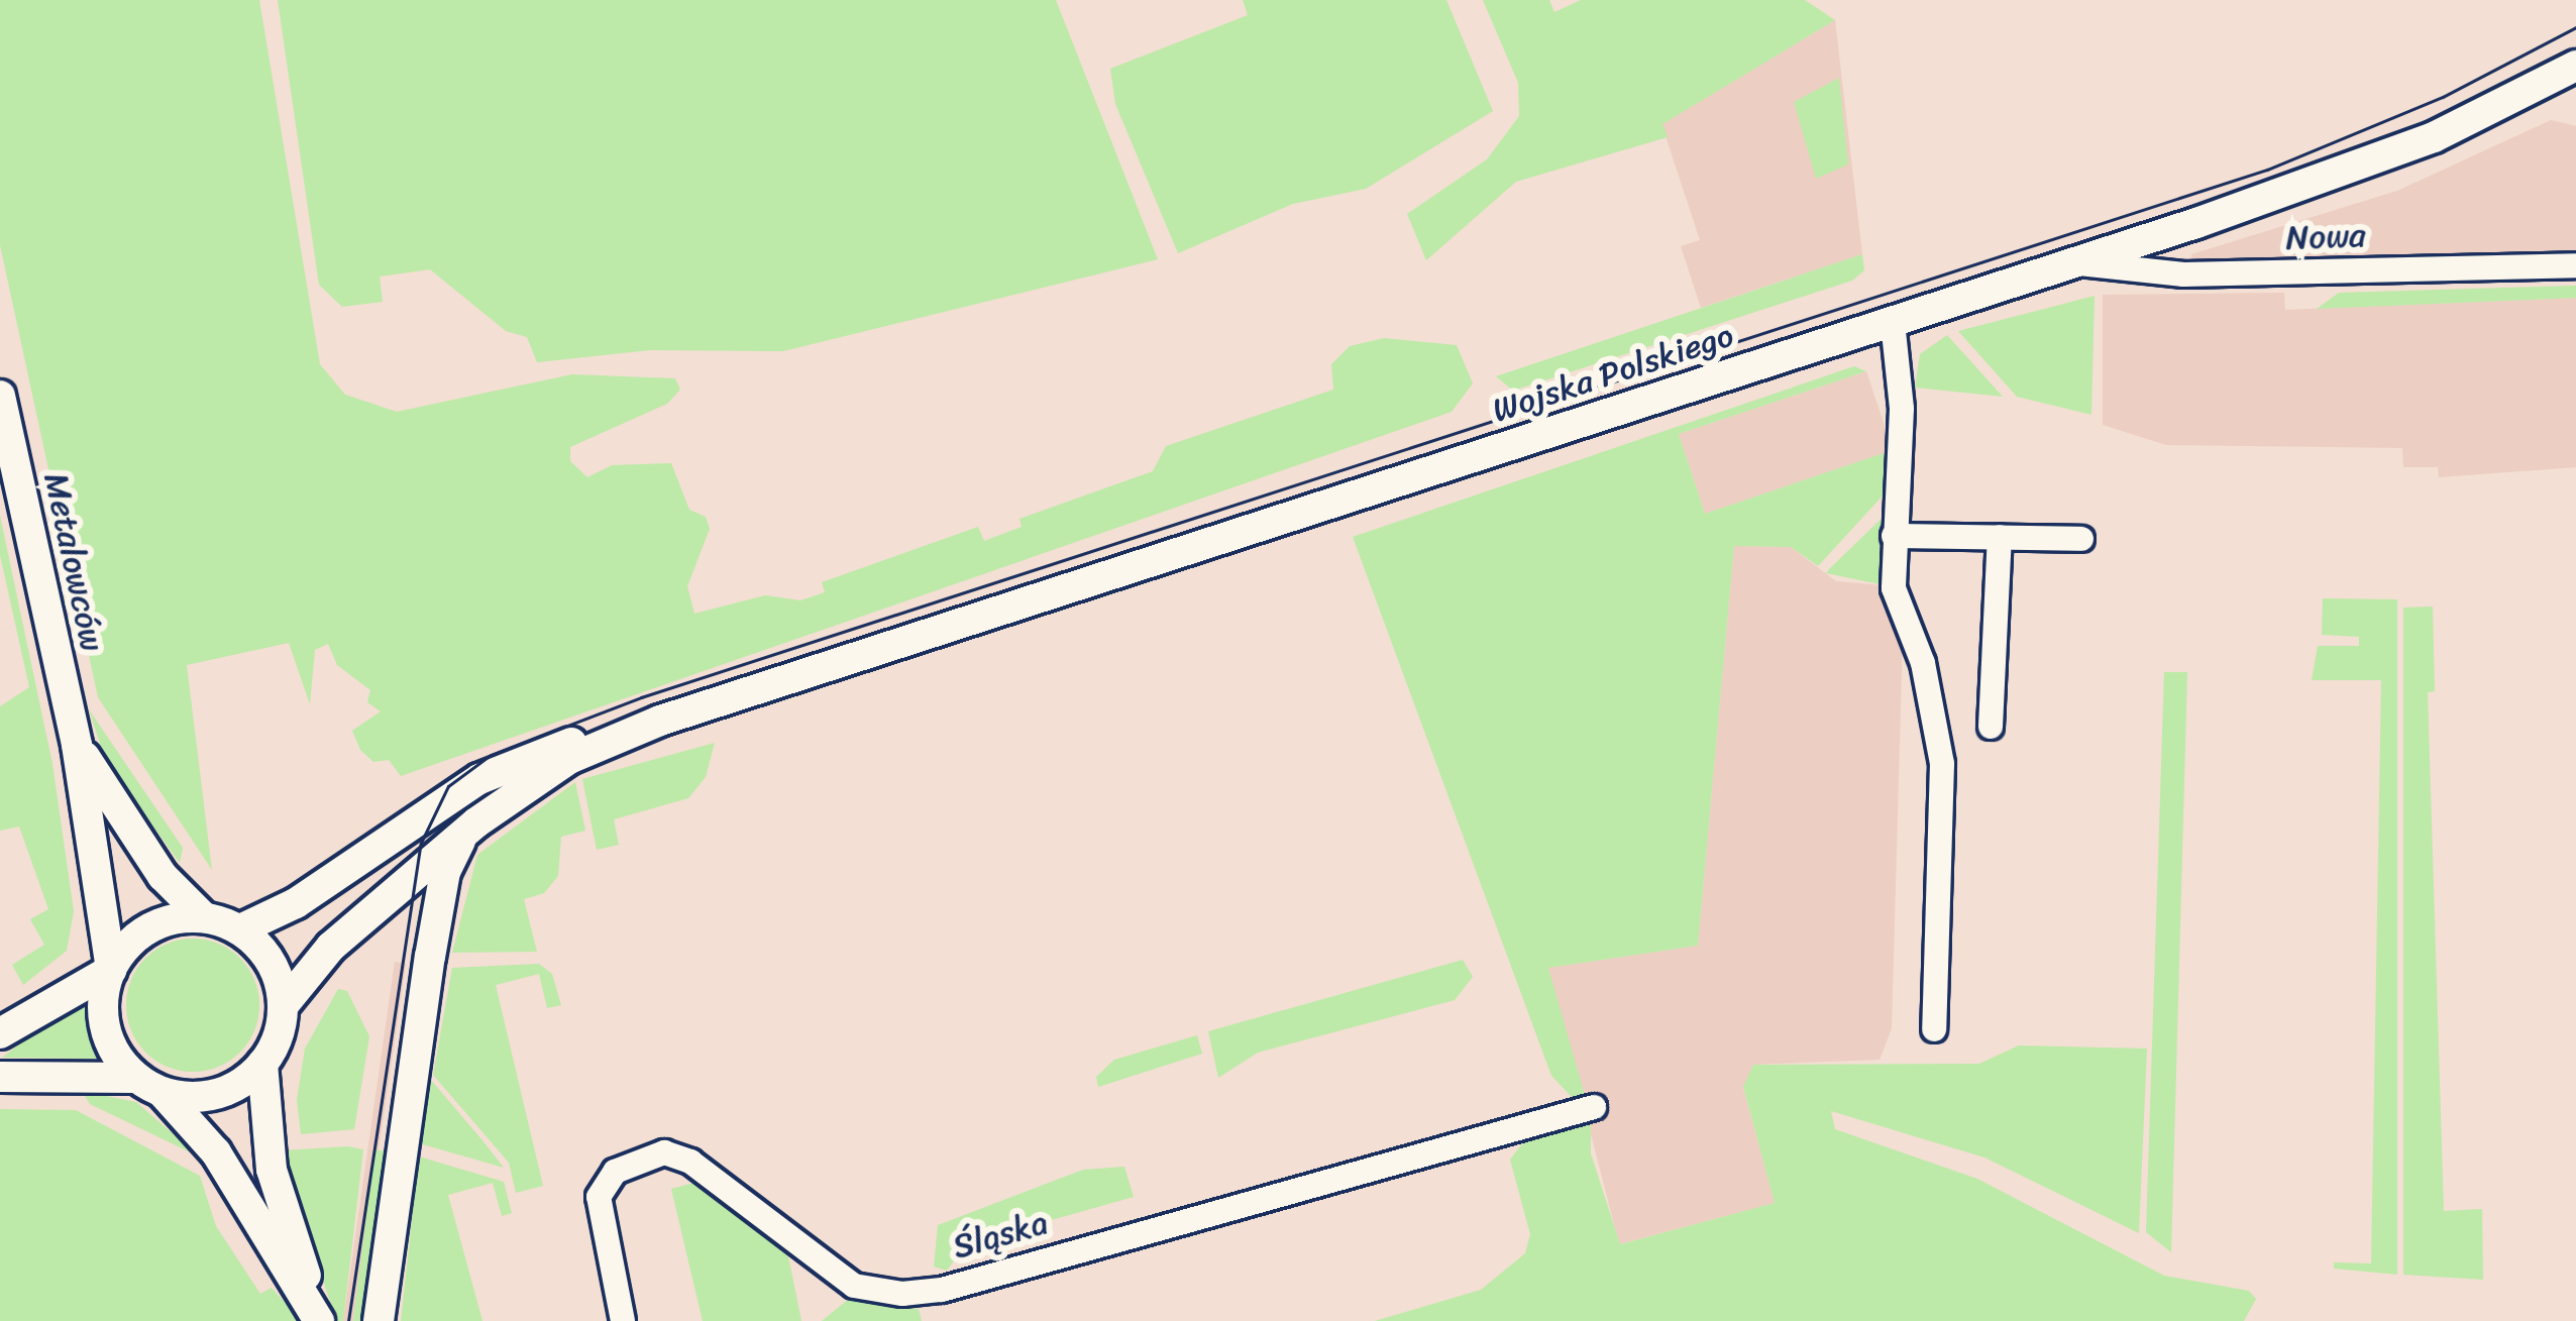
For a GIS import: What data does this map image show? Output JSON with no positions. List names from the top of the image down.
{
  "streets": {
    "street": [
      "Nowa",
      "Wojska Polskiego",
      "Metalowców",
      "Śląska"
    ]
  },
  "crossings": [
    ["Nowa", "Wojska Polskiego"]
  ]
}
